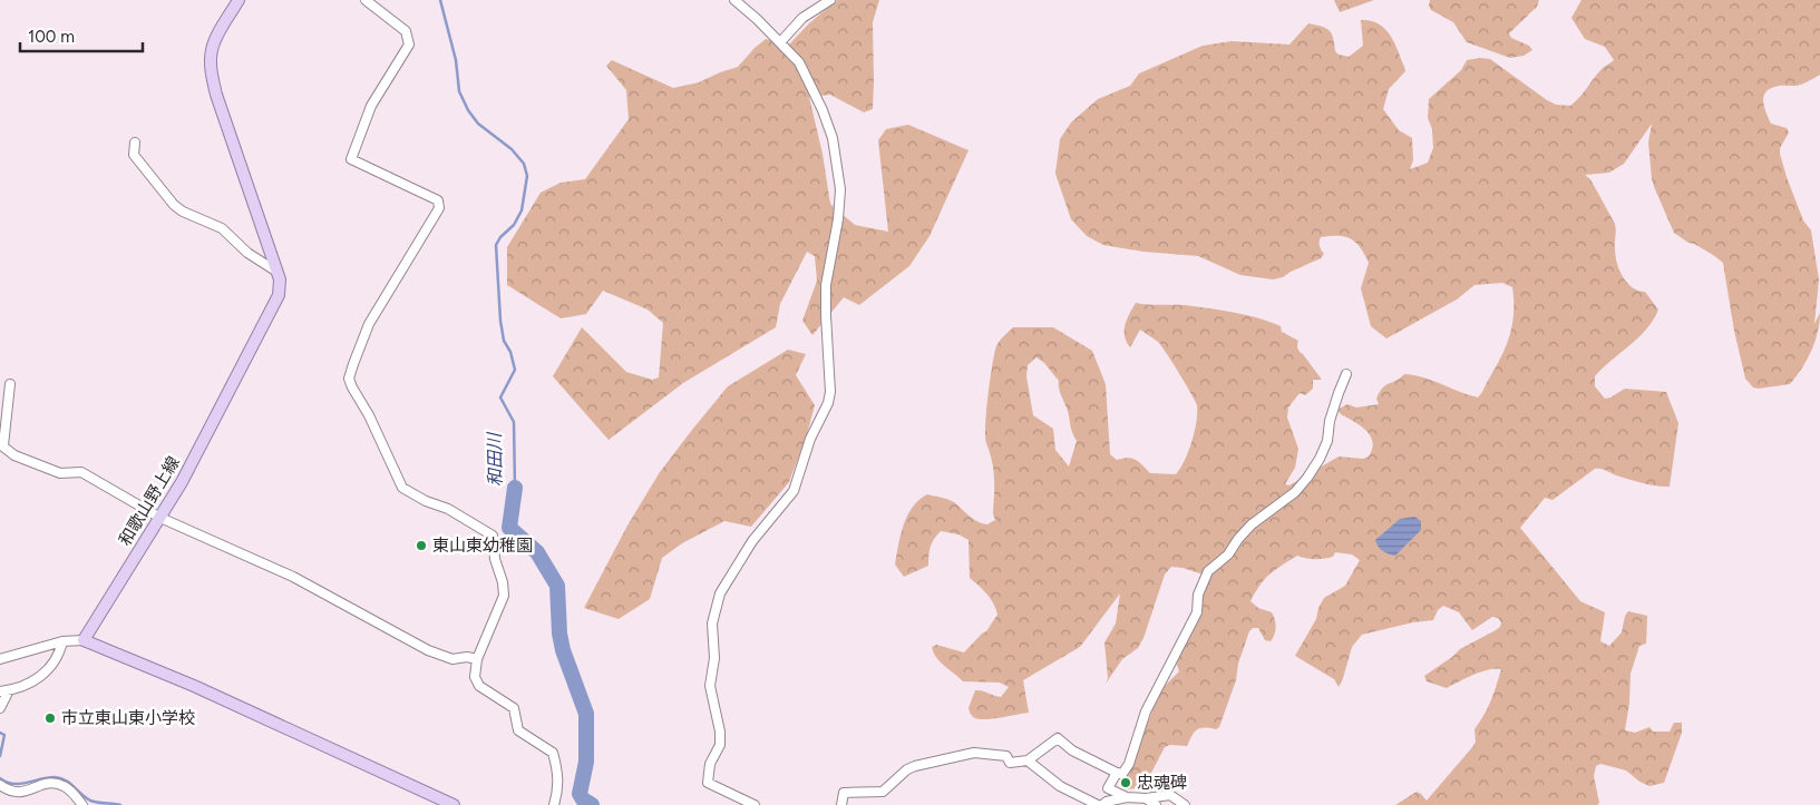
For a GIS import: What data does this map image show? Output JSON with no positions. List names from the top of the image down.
{
  "streets": {
    "main road": ["和歌山野上線"]
  },
  "water": ["和田川"],
  "places": ["東山東幼稚園", "市立東山東小学校", "忠魂碑"],
  "scale_bar": "100 m"
}
